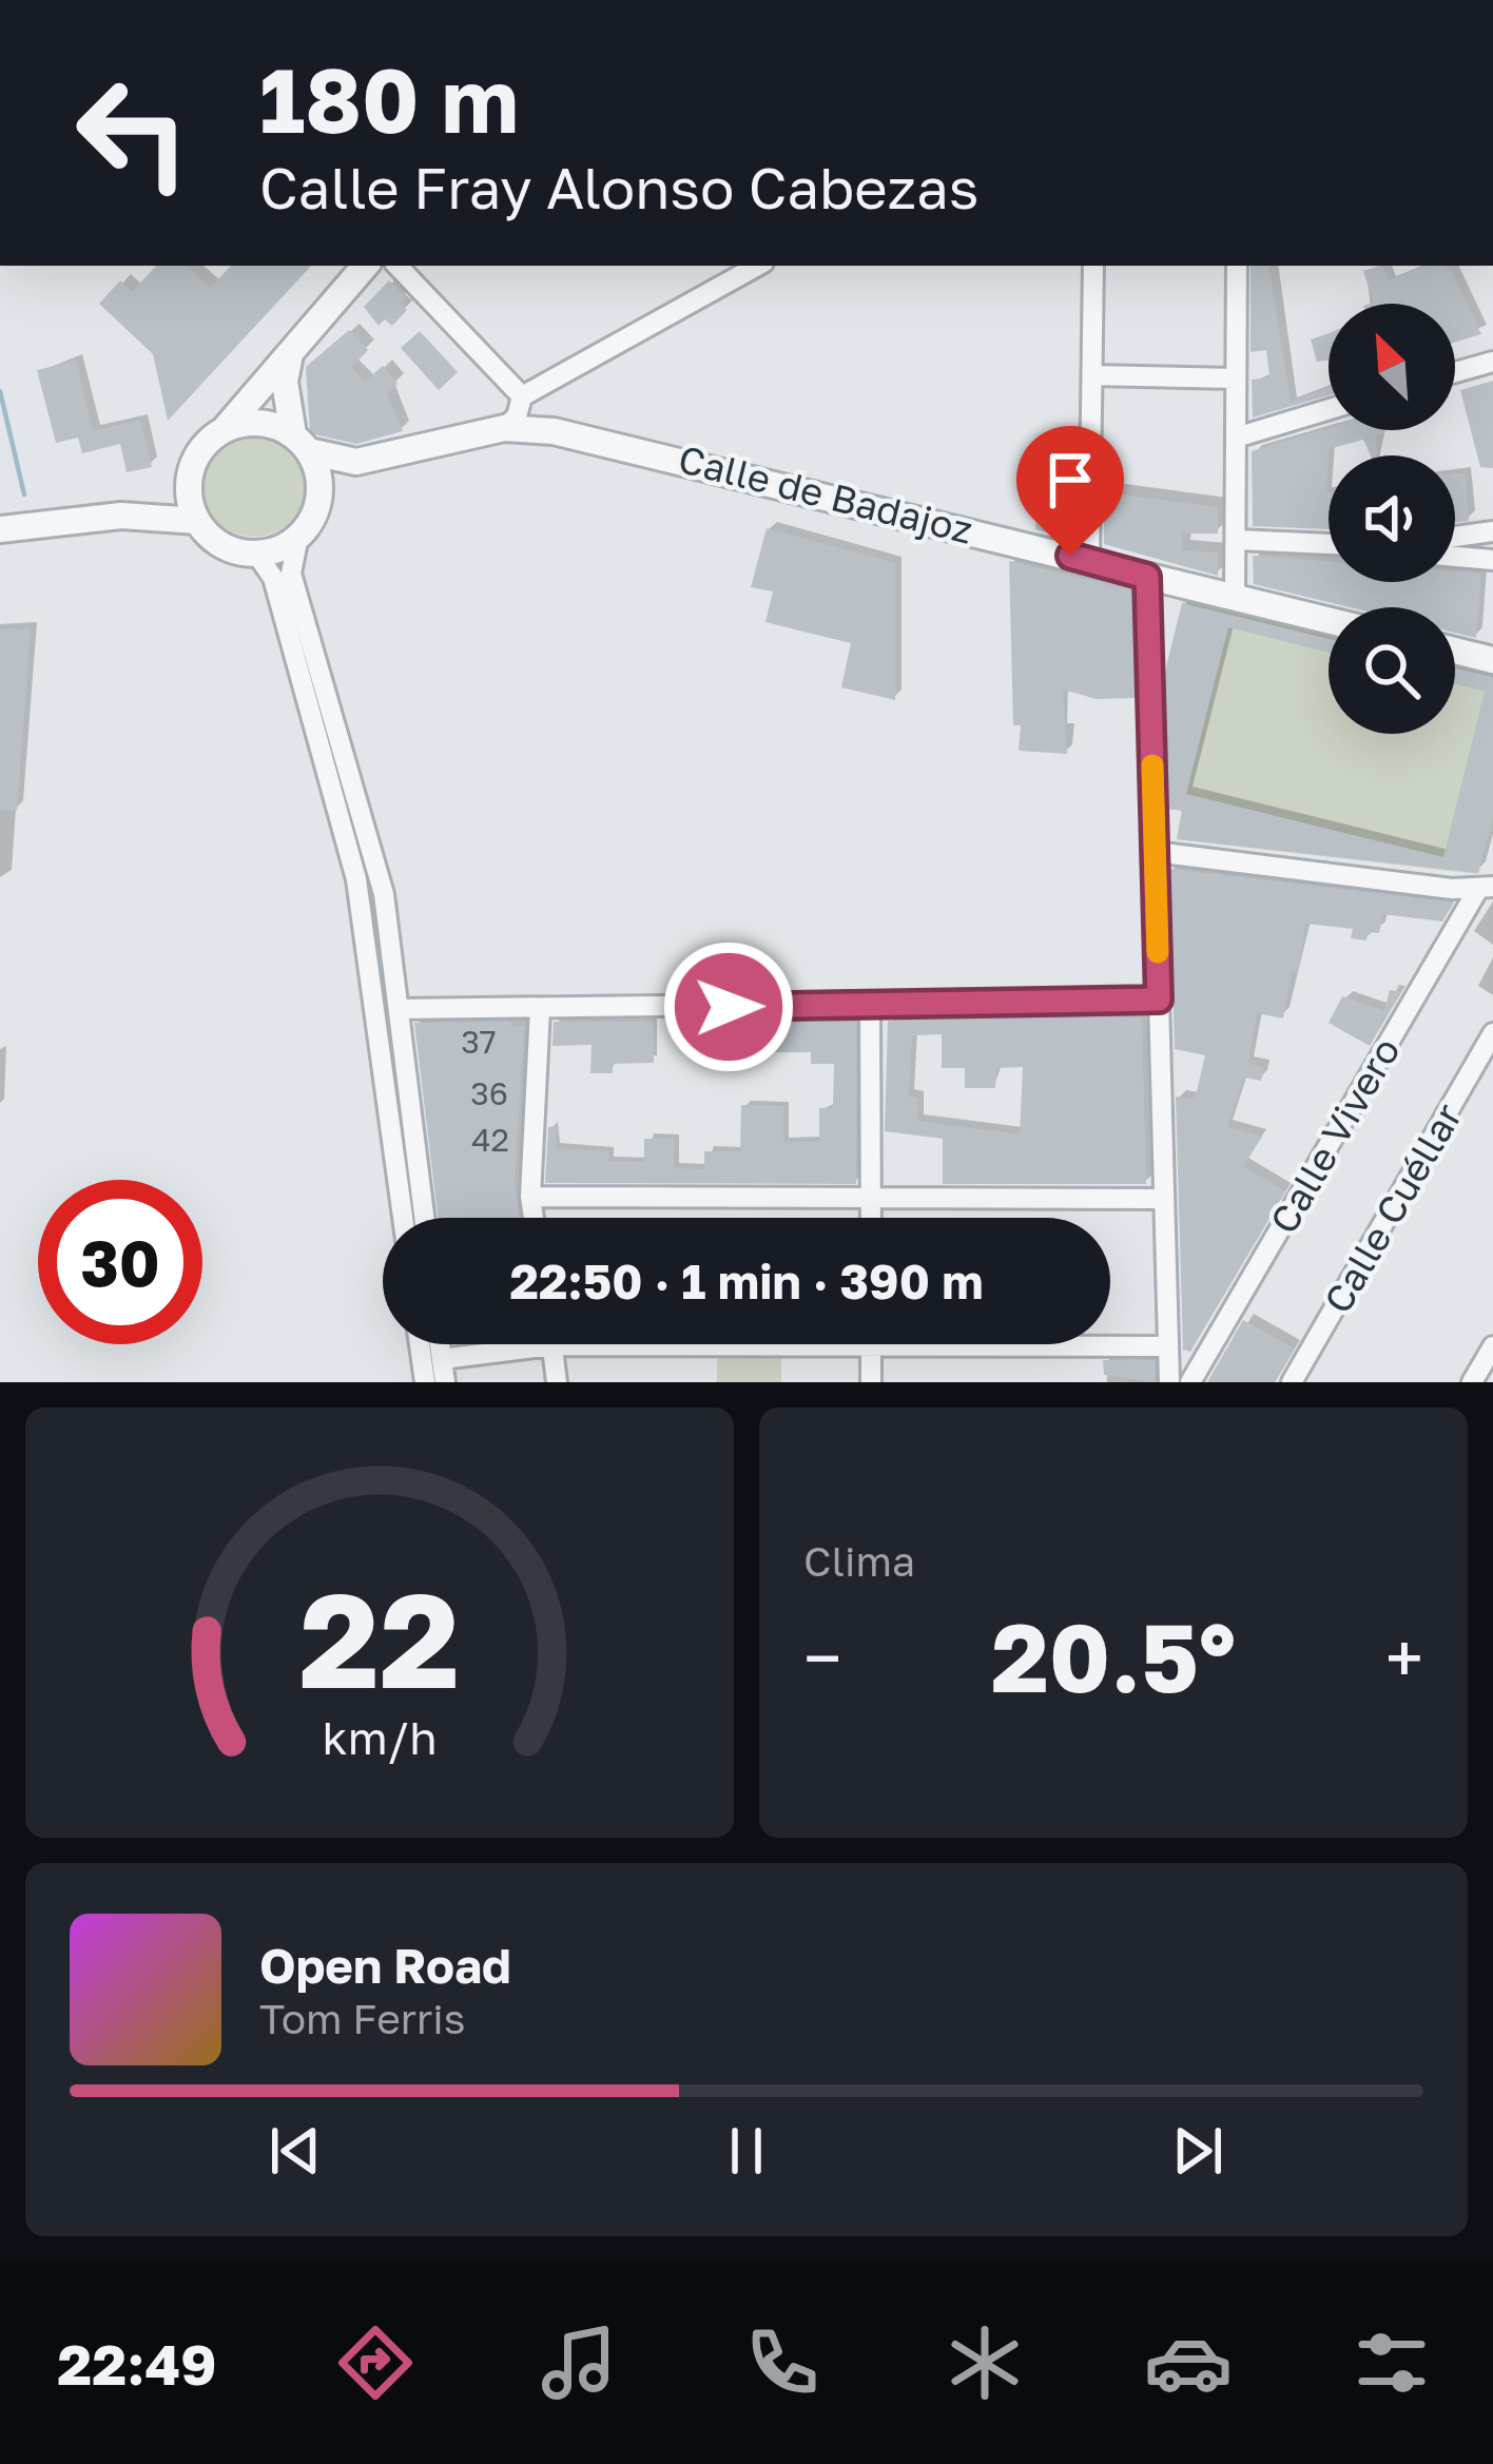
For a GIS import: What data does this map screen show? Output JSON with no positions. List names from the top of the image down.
{
  "streets": {
    "street": ["Calle de Badajoz", "Calle Vivero", "Calle Cuéllar"]
  },
  "house_numbers": ["37", "36", "42"],
  "north": "top left",
  "page": {
    "turn": ["180 m", "Calle Fray Alonso Cabezas"],
    "limit": "30",
    "trip": "22:50 · 1 min · 390 m",
    "tile": "Clima",
    "heat": ["−", "20.5°", "+"],
    "song": ["Open Road", "Tom Ferris"],
    "tabs": "22:49",
    "gauge": ["22", "km/h"]
  }
}
